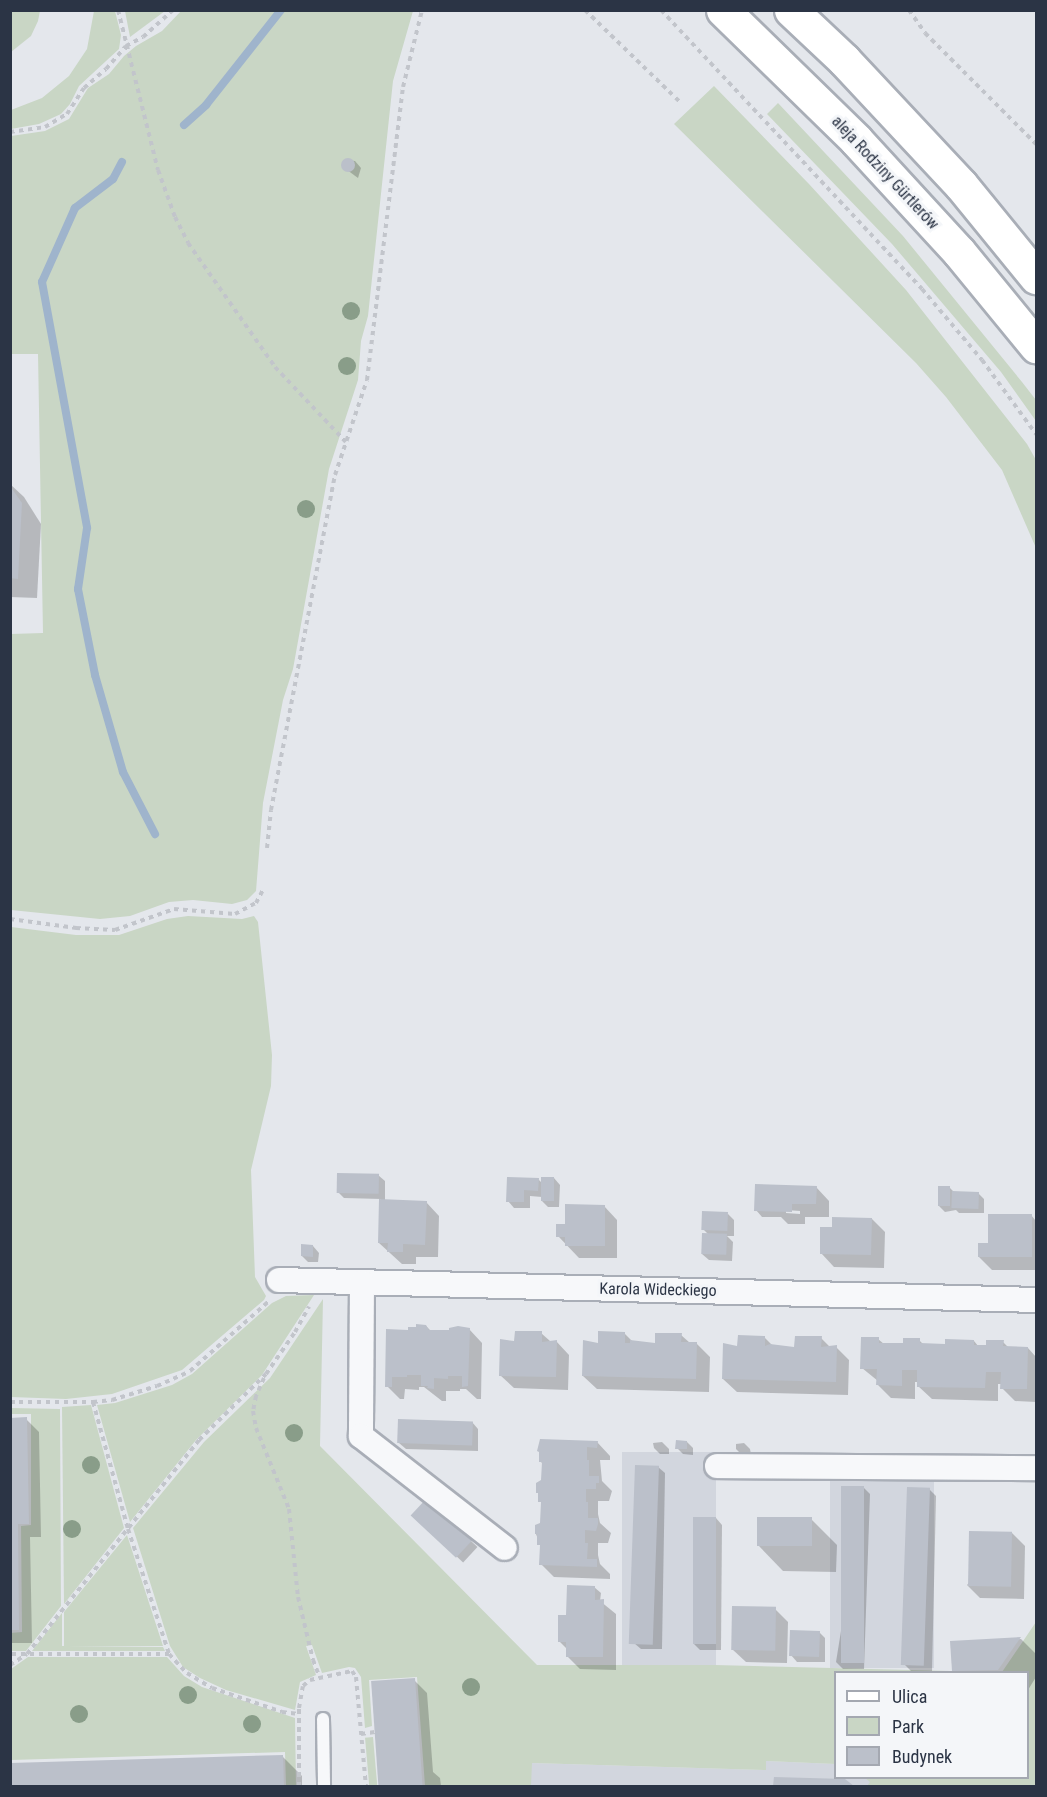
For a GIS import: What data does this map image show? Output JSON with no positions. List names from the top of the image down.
{
  "streets": {
    "main road": ["aleja Rodziny Gürtlerów"],
    "street": ["Karola Wideckiego"]
  },
  "legend": ["Ulica", "Park", "Budynek"]
}
